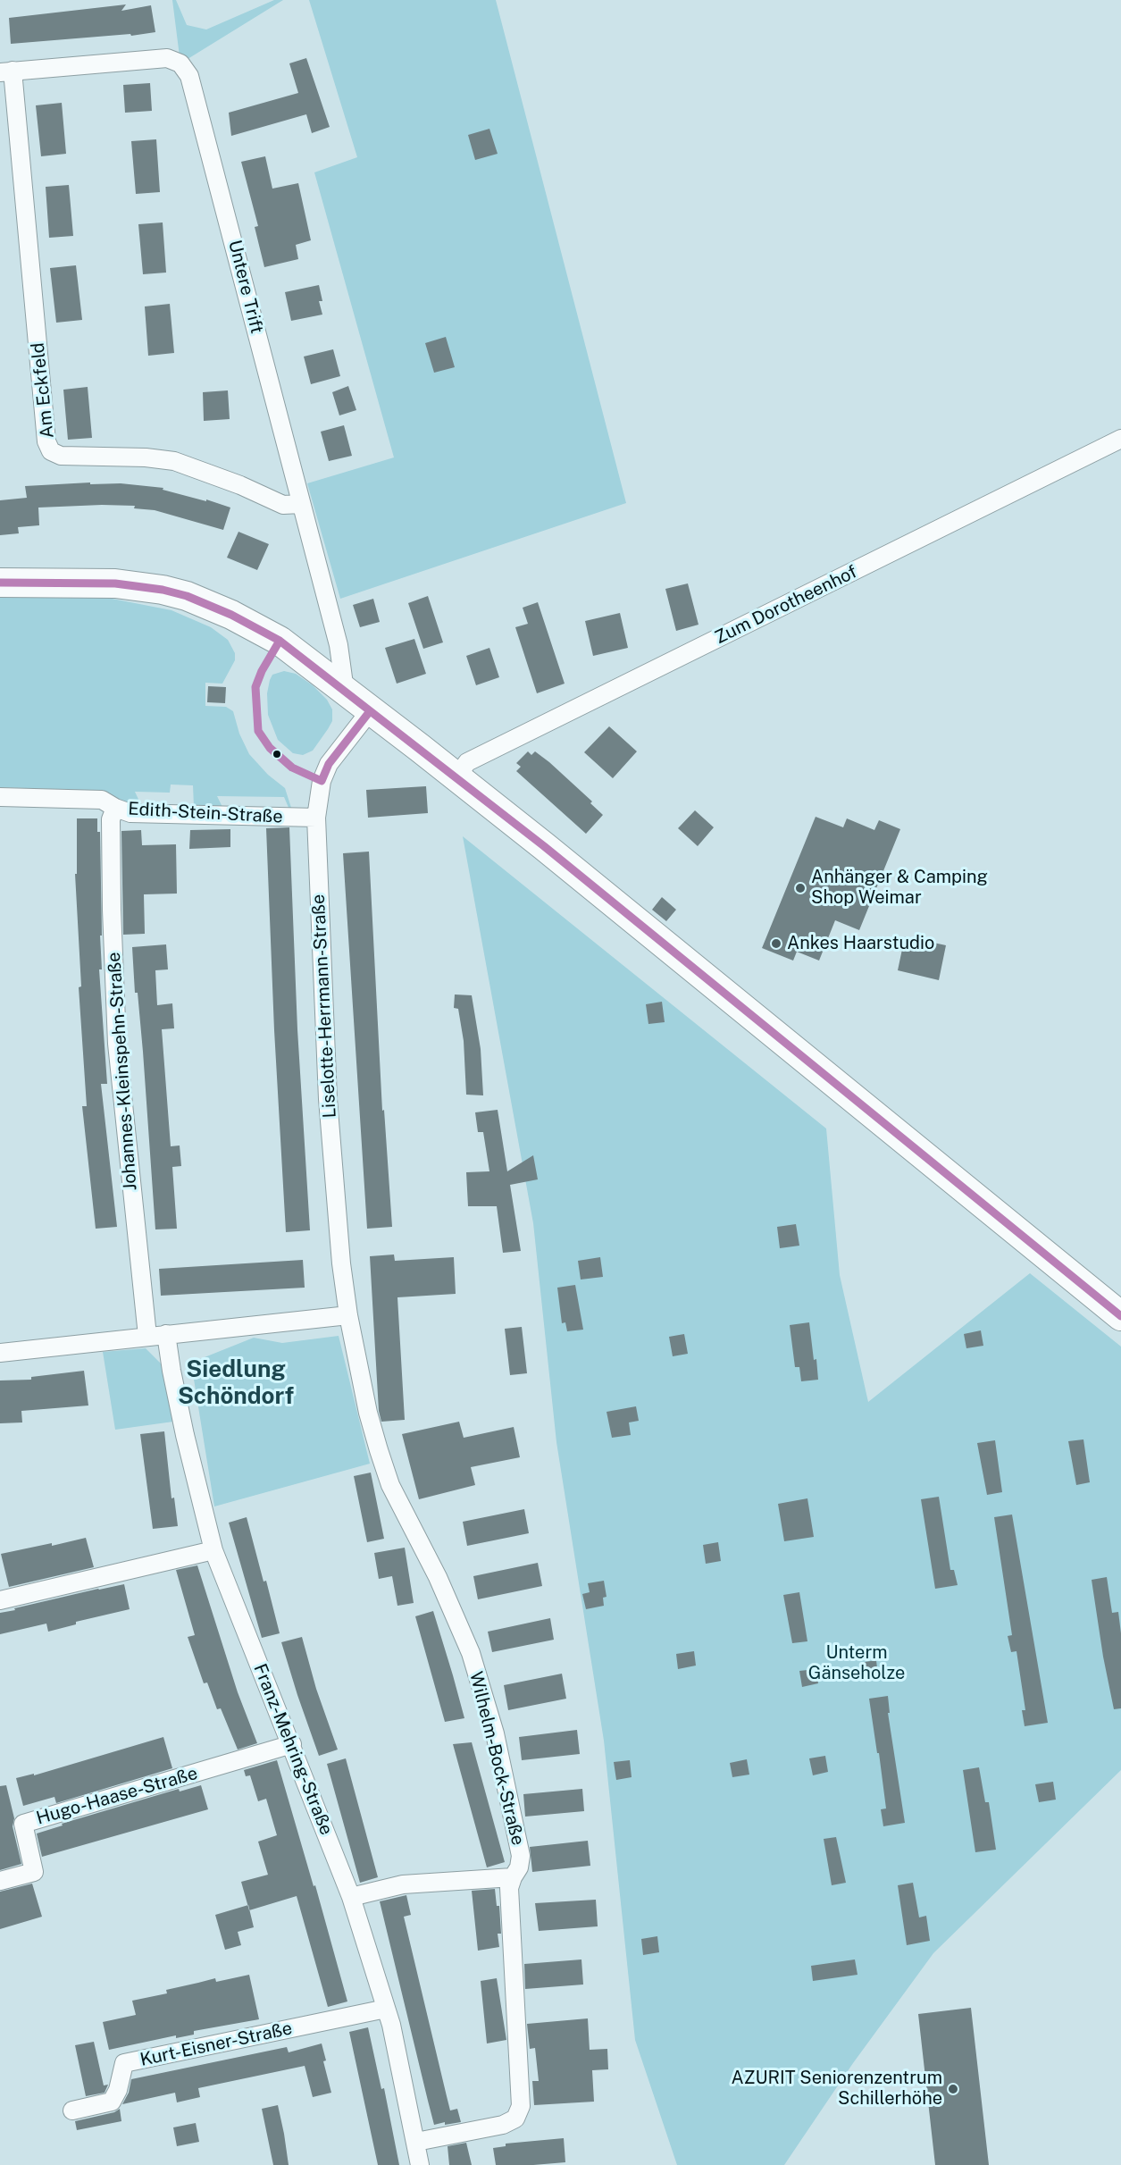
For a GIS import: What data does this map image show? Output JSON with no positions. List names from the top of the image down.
{
  "streets": {
    "street": [
      "Untere Trift",
      "Am Eckfeld",
      "Zum Dorotheenhof",
      "Edith-Stein-Straße",
      "Liselotte-Herrmann-Straße",
      "Johannes-Kleinspehn-Straße",
      "Franz-Mehring-Straße",
      "Wilhelm-Bock-Straße",
      "Hugo-Haase-Straße",
      "Kurt-Eisner-Straße"
    ]
  },
  "crossings": [
    ["Untere Trift", "Am Eckfeld"],
    ["Edith-Stein-Straße", "Liselotte-Herrmann-Straße"],
    ["Edith-Stein-Straße", "Johannes-Kleinspehn-Straße"],
    ["Liselotte-Herrmann-Straße", "Wilhelm-Bock-Straße"],
    ["Franz-Mehring-Straße", "Wilhelm-Bock-Straße"],
    ["Franz-Mehring-Straße", "Hugo-Haase-Straße"],
    ["Franz-Mehring-Straße", "Kurt-Eisner-Straße"]
  ],
  "districts": ["Siedlung Schöndorf"],
  "parks": ["Unterm Gänseholze"],
  "places": ["Anhänger & Camping Shop Weimar", "Ankes Haarstudio", "AZURIT Seniorenzentrum Schillerhöhe"]
}
